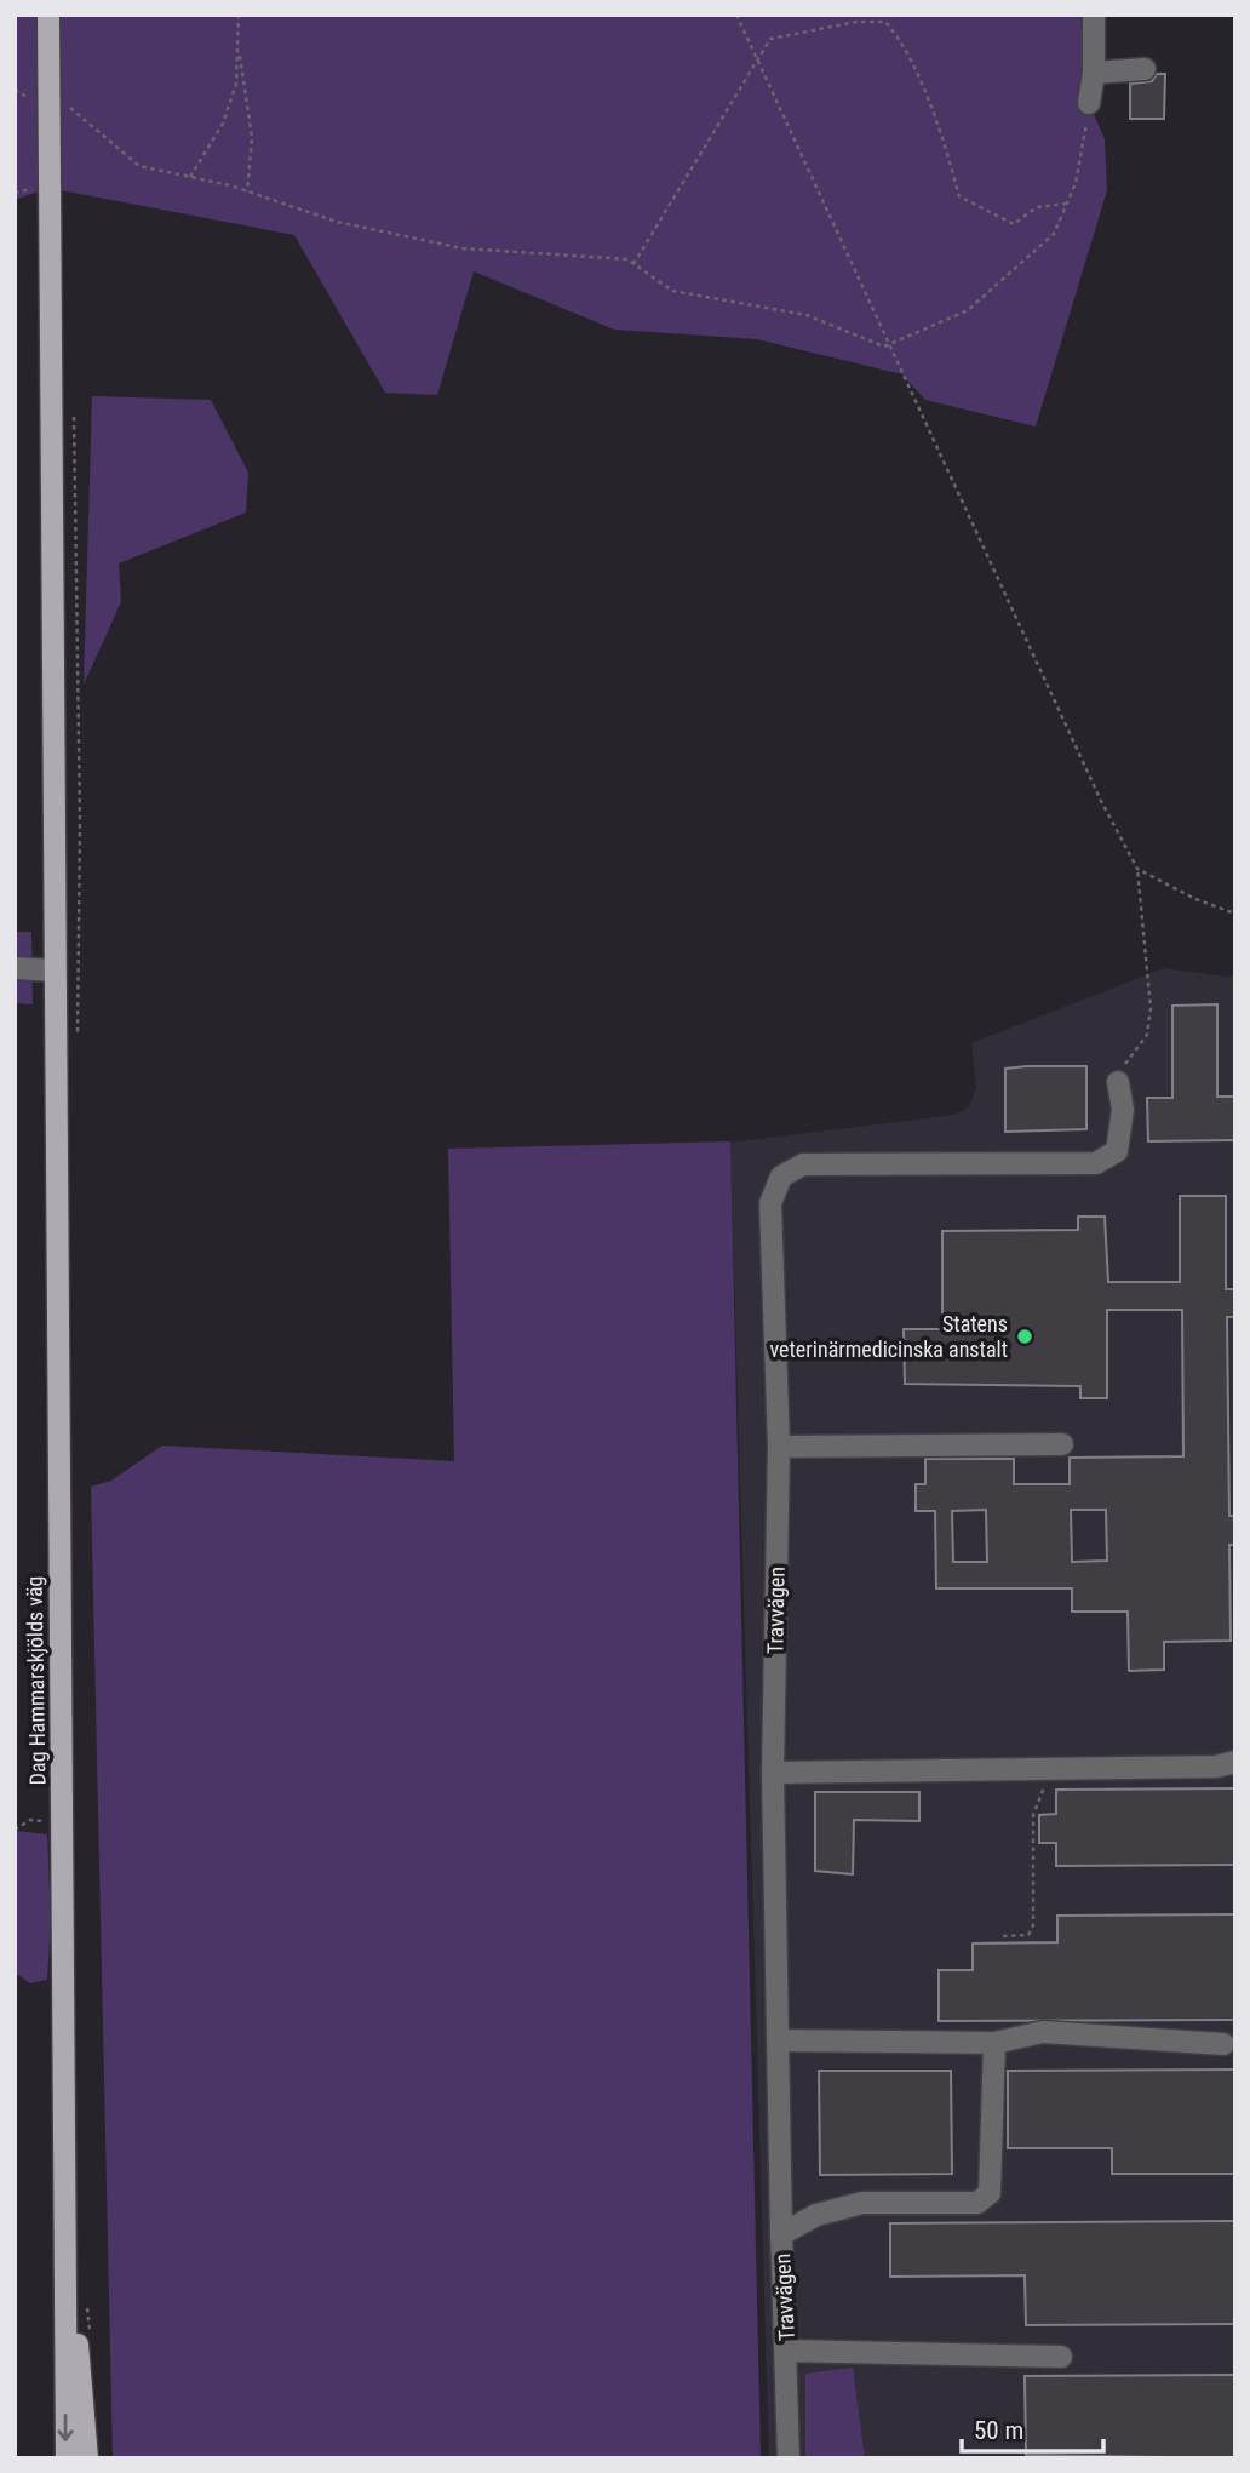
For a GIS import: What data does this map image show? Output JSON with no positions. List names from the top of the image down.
{
  "streets": {
    "main road": ["Dag Hammarskjölds väg"],
    "street": ["Travvägen"]
  },
  "places": ["Statens veterinärmedicinska anstalt"],
  "scale_bar": "50 m"
}
